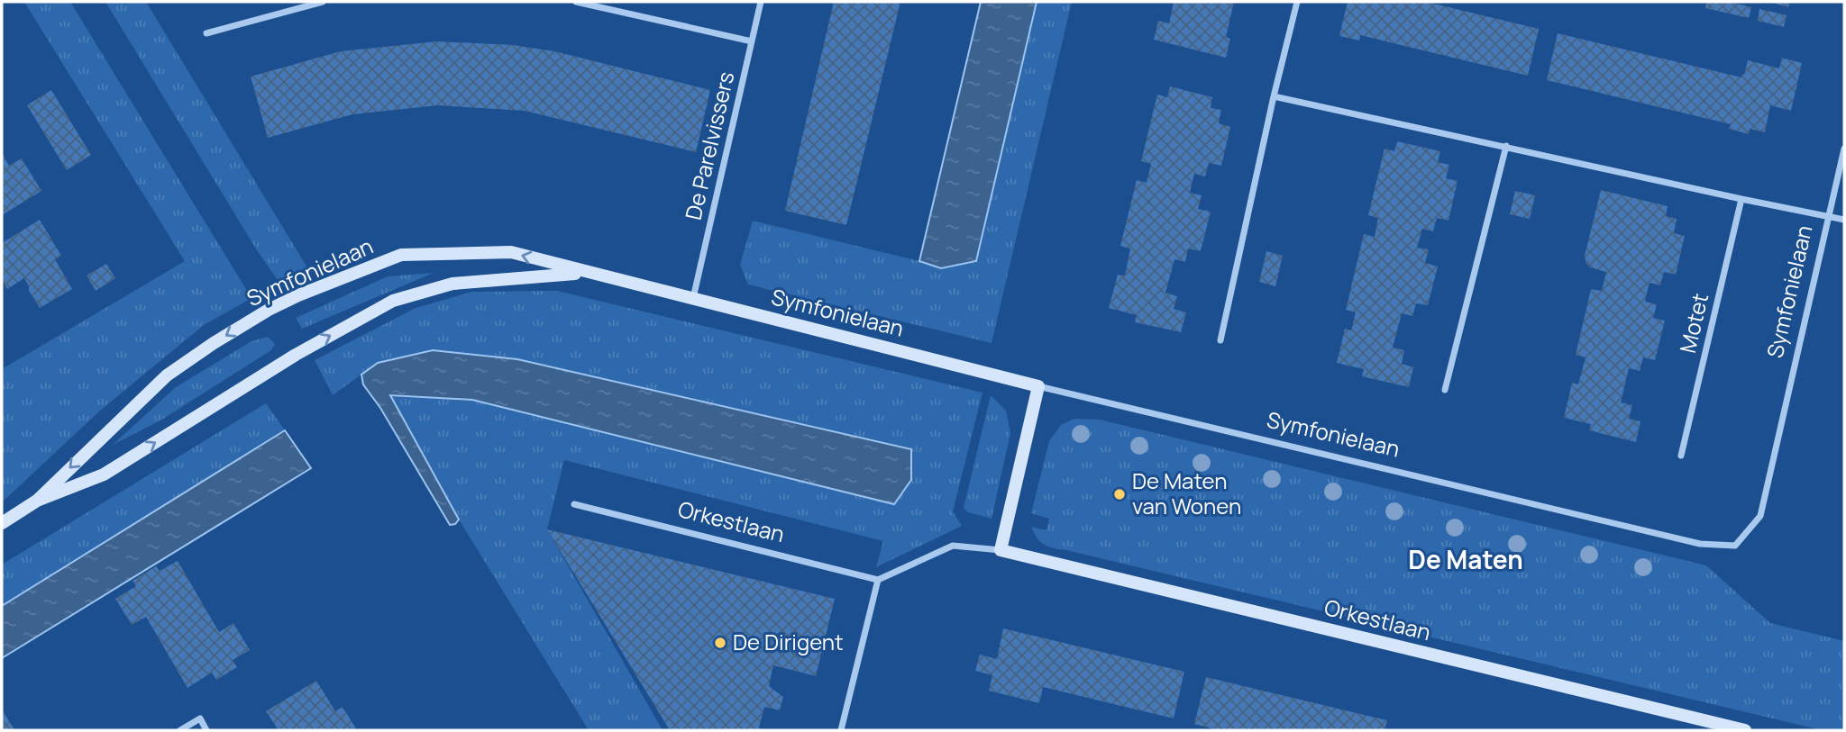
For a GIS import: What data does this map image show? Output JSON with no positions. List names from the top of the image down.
{
  "streets": {
    "street": [
      "De Parelvissers",
      "Symfonielaan",
      "Motet",
      "Orkestlaan"
    ]
  },
  "crossings": [
    ["De Parelvissers", "Symfonielaan"]
  ],
  "districts": ["De Maten"],
  "places": ["De Maten van Wonen", "De Dirigent"]
}
